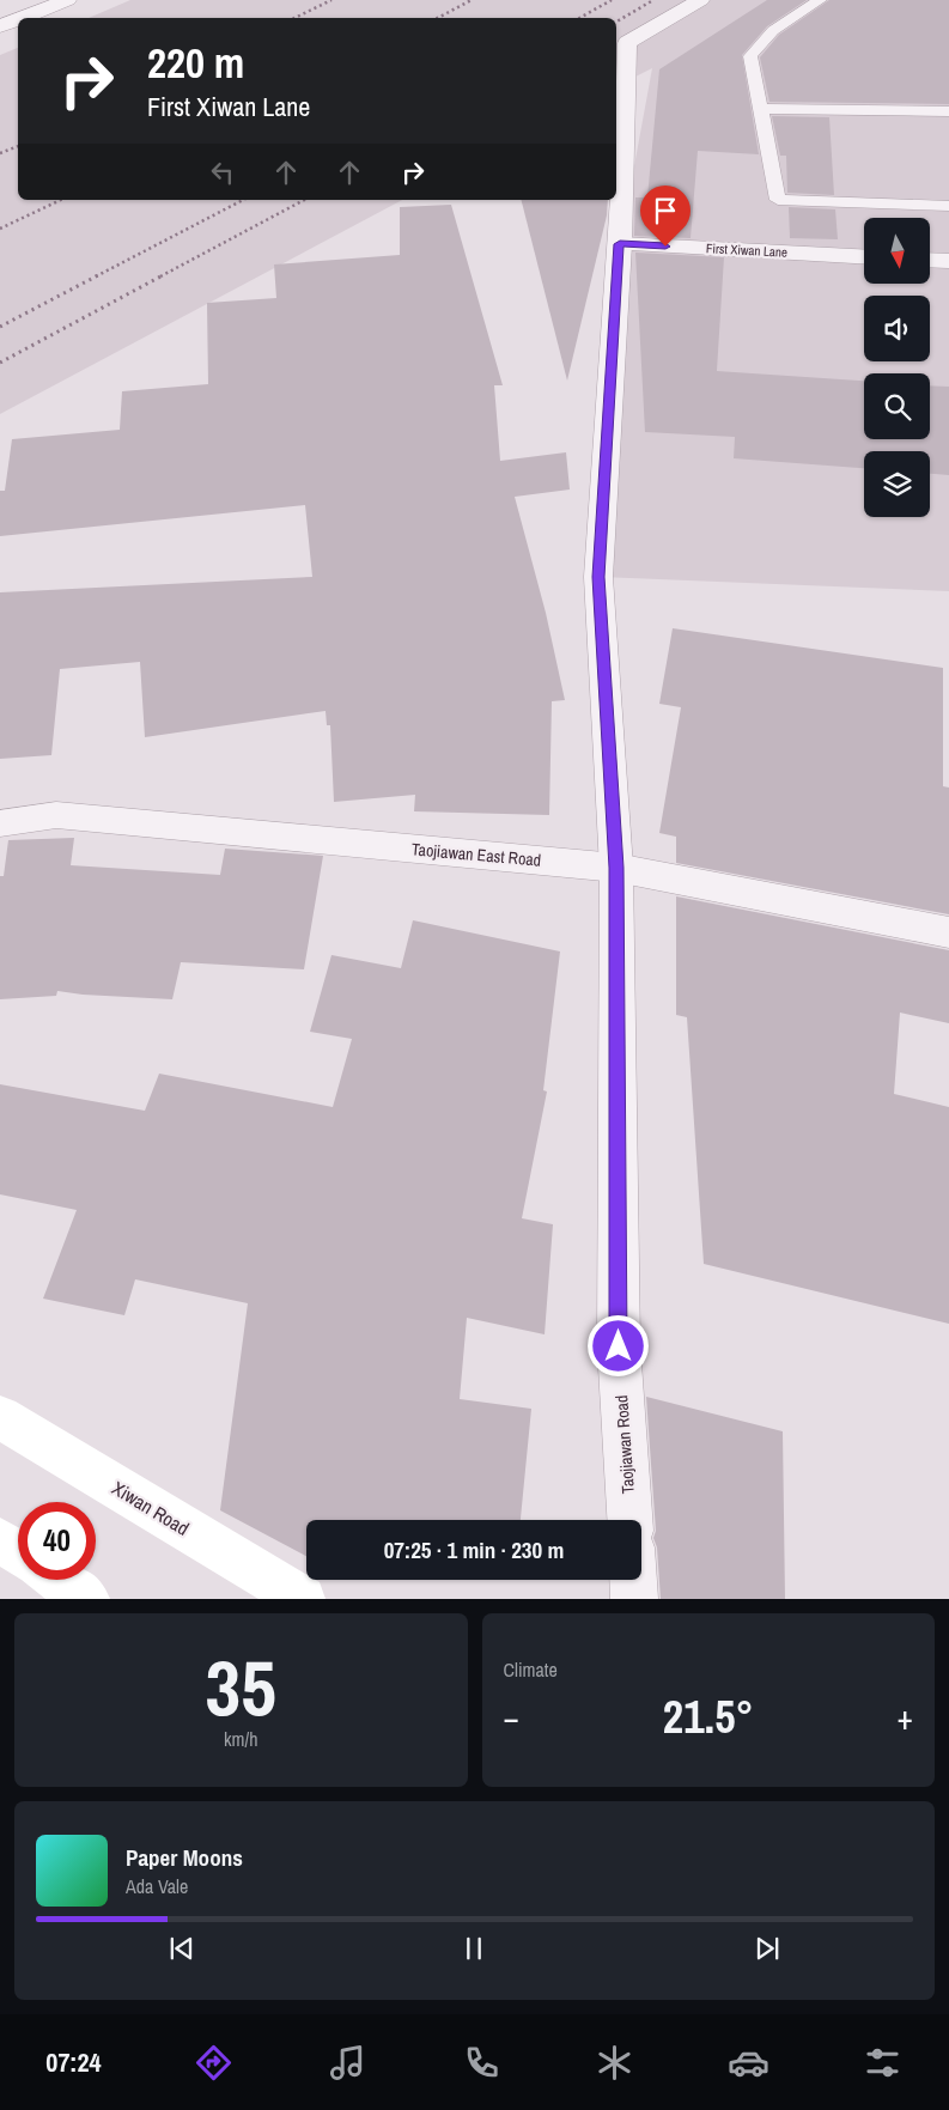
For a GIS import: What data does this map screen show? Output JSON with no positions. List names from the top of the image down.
{
  "streets": {
    "main road": ["Xiwan Road"],
    "street": ["First Xiwan Lane", "Taojiawan East Road", "Taojiawan Road"]
  },
  "crossings": [
    ["First Xiwan Lane", "Taojiawan Road"],
    ["Taojiawan East Road", "Taojiawan Road"]
  ],
  "north": "bottom",
  "page": {
    "turn": ["220 m", "First Xiwan Lane"],
    "limit": "40",
    "trip": "07:25 · 1 min · 230 m",
    "tile": [
      ["35", "km/h"],
      "Climate"
    ],
    "heat": ["−", "21.5°", "+"],
    "song": ["Paper Moons", "Ada Vale"],
    "tabs": "07:24"
  }
}
